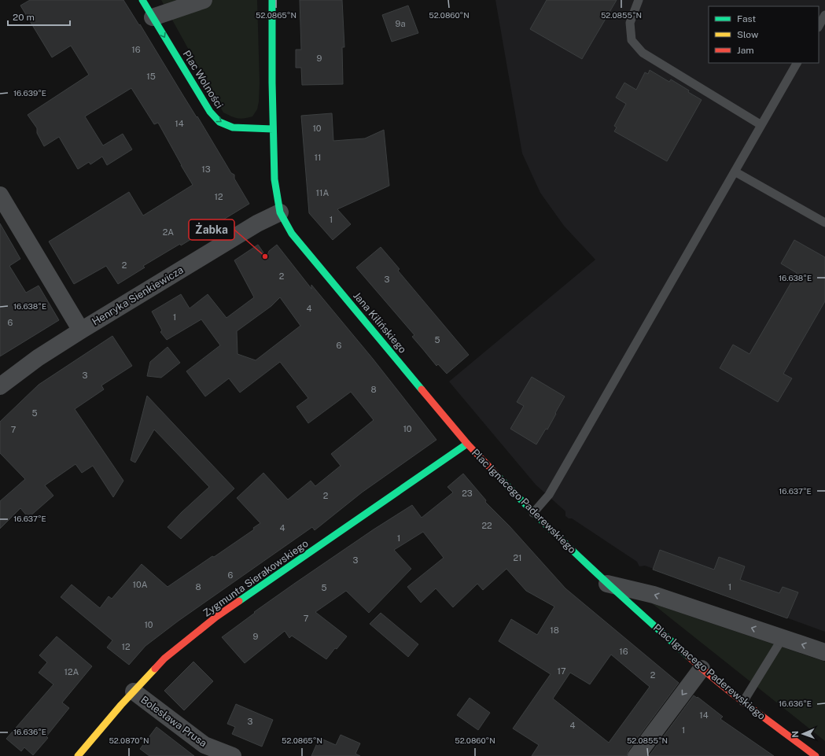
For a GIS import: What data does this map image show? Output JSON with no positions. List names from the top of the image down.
{
  "streets": {
    "street": [
      "Plac Wolności",
      "Henryka Sienkiewicza",
      "Jana Kilińskiego",
      "Plac Ignacego Paderewskiego",
      "Zygmunta Sierakowskiego",
      "Bolesława Prusa"
    ]
  },
  "crossings": [
    ["Henryka Sienkiewicza", "Jana Kilińskiego"],
    ["Jana Kilińskiego", "Plac Ignacego Paderewskiego"],
    ["Jana Kilińskiego", "Zygmunta Sierakowskiego"],
    ["Plac Ignacego Paderewskiego", "Zygmunta Sierakowskiego"],
    ["Zygmunta Sierakowskiego", "Bolesława Prusa"]
  ],
  "one_way": ["Plac Wolności"],
  "places": ["Żabka"],
  "house_numbers": [
    "9a",
    "16",
    "9",
    "15",
    "14",
    "10",
    "11",
    "13",
    "11A",
    "12",
    "1",
    "2A",
    "2",
    "2",
    "3",
    "4",
    "1",
    "6",
    "5",
    "6",
    "3",
    "8",
    "5",
    "10",
    "7",
    "23",
    "2",
    "22",
    "4",
    "1",
    "21",
    "3",
    "6",
    "10A",
    "8",
    "1",
    "5",
    "7",
    "10",
    "18",
    "9",
    "12",
    "16",
    "17",
    "12A",
    "2",
    "14",
    "3",
    "4",
    "1"
  ],
  "legend": ["Fast", "Slow", "Jam"],
  "scale_bar": "20 m",
  "north": "left",
  "coordinates": [
    "52.0865°N",
    "52.0860°N",
    "52.0855°N",
    "16.639°E",
    "16.638°E",
    "16.637°E",
    "16.636°E",
    "52.0870°N"
  ]
}
